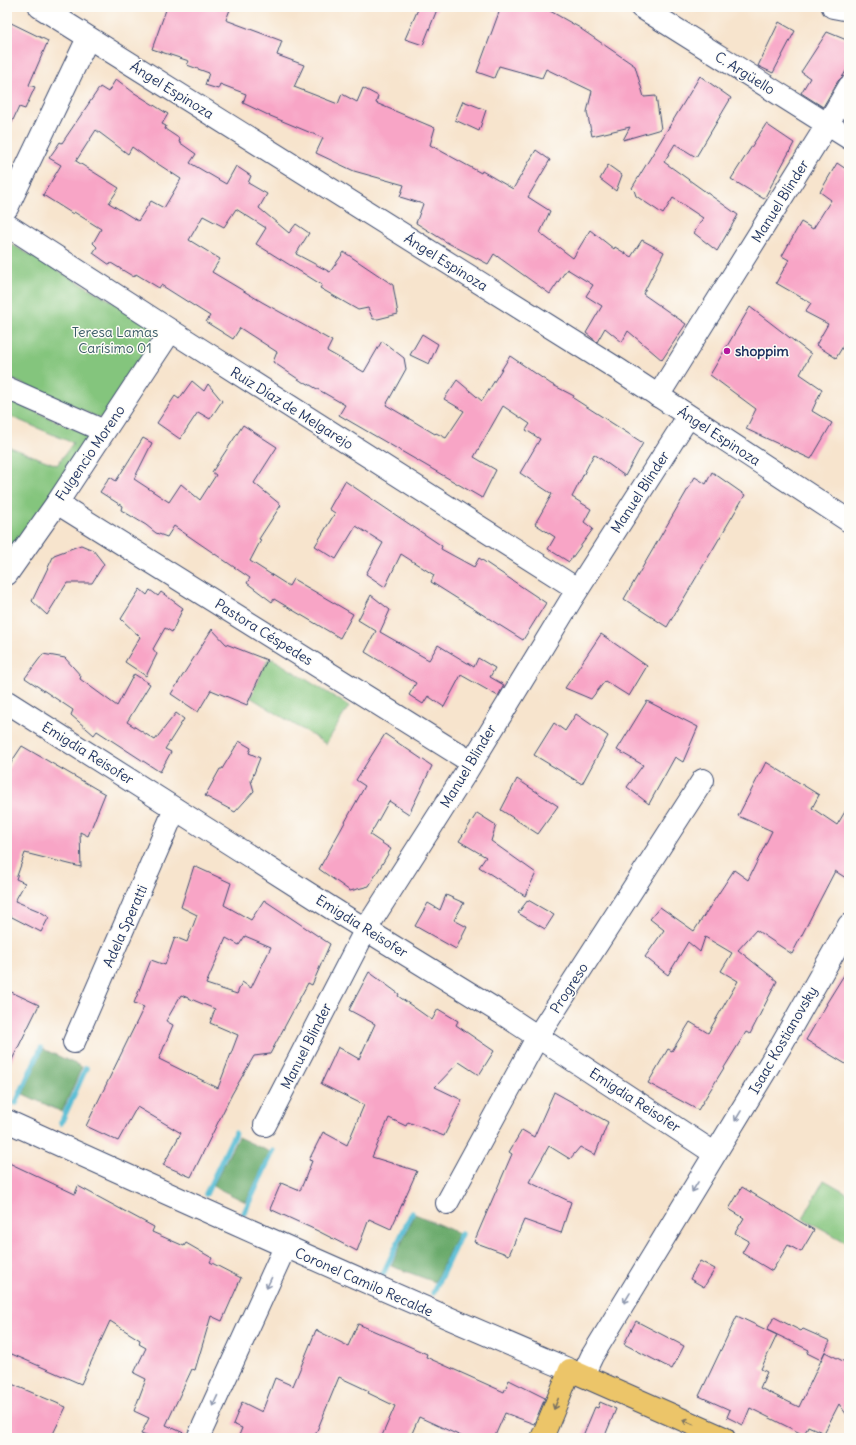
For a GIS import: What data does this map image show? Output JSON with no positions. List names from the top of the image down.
{
  "streets": {
    "main road": ["Coronel Camilo Recalde"],
    "street": [
      "C. Argüello",
      "Ángel Espinoza",
      "Manuel Blinder",
      "Ruiz Díaz de Melgarejo",
      "Fulgencio Moreno",
      "Pastora Céspedes",
      "Emigdia Reisofer",
      "Adela Speratti",
      "Progreso",
      "Isaac Kostianovsky"
    ]
  },
  "crossings": [
    ["C. Argüello", "Manuel Blinder"],
    ["Ángel Espinoza", "Manuel Blinder"],
    ["Manuel Blinder", "Ruiz Díaz de Melgarejo"],
    ["Manuel Blinder", "Pastora Céspedes"],
    ["Manuel Blinder", "Emigdia Reisofer"],
    ["Ruiz Díaz de Melgarejo", "Fulgencio Moreno"],
    ["Fulgencio Moreno", "Pastora Céspedes"],
    ["Emigdia Reisofer", "Adela Speratti"],
    ["Emigdia Reisofer", "Progreso"],
    ["Emigdia Reisofer", "Isaac Kostianovsky"],
    ["Isaac Kostianovsky", "Coronel Camilo Recalde"]
  ],
  "one_way": ["Isaac Kostianovsky"],
  "parks": ["Teresa Lamas Carísimo 01"],
  "places": ["shoppim"]
}
